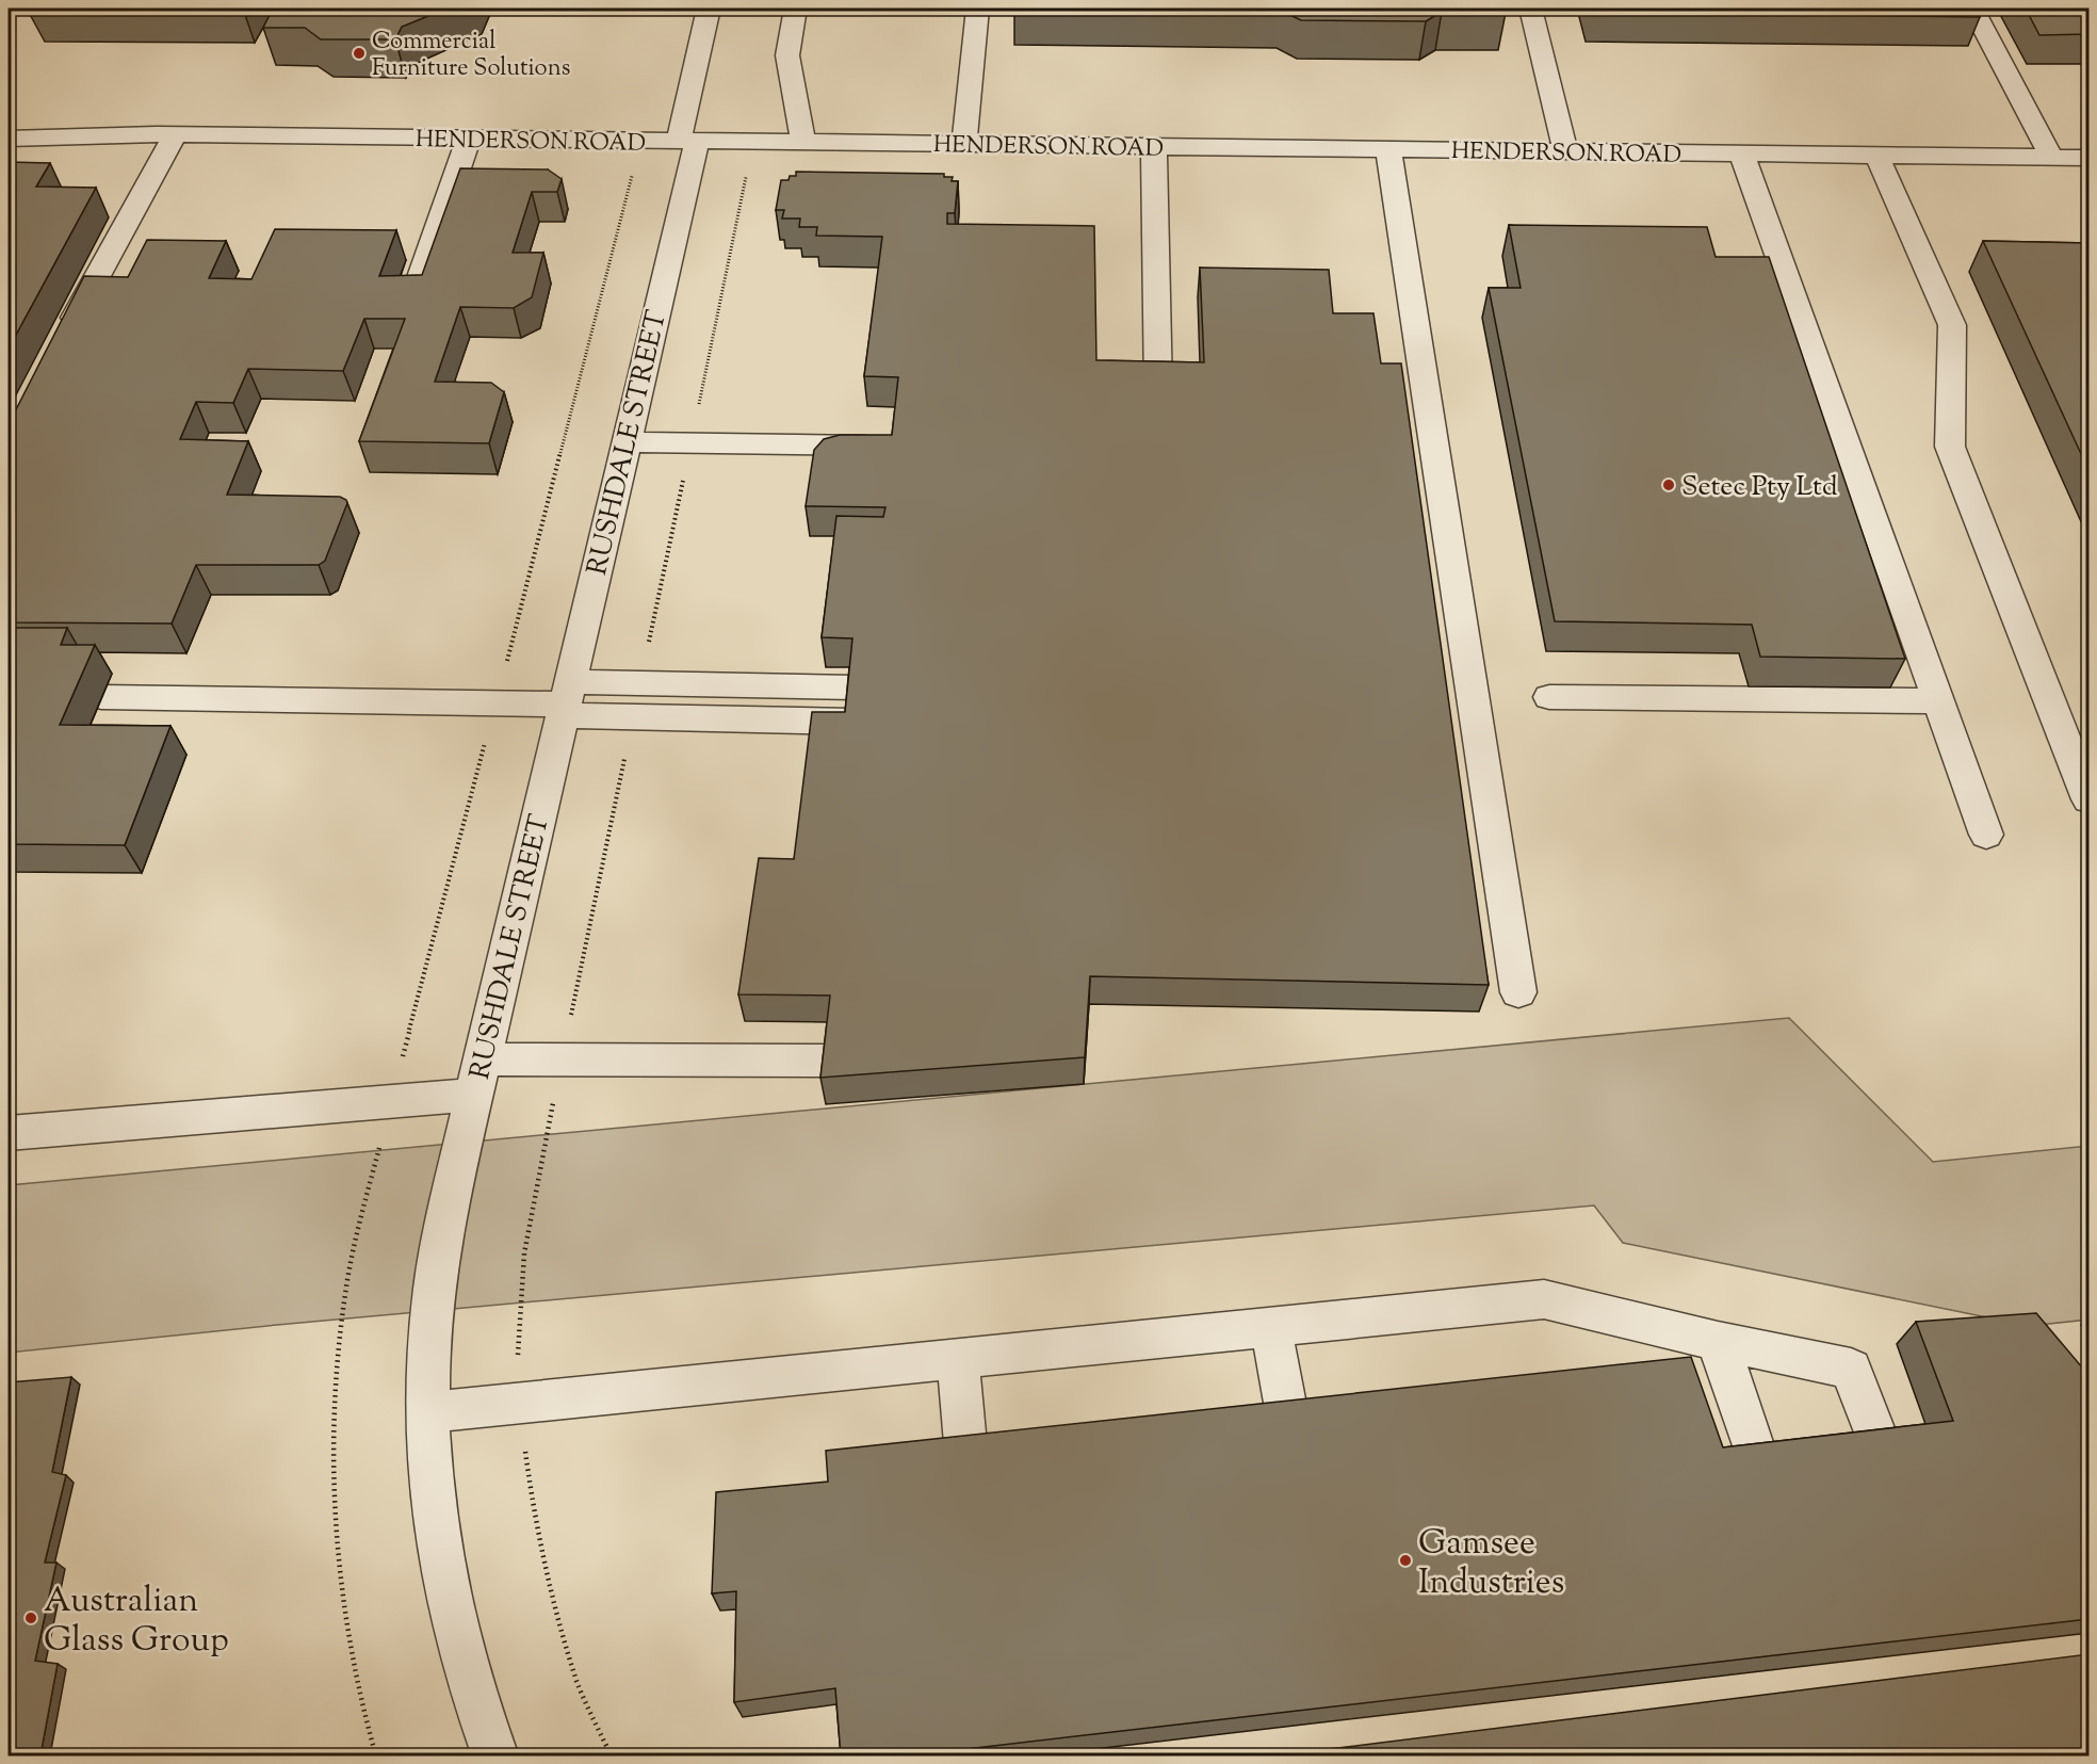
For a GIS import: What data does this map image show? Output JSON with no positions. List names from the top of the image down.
{
  "streets": {
    "street": ["HENDERSON ROAD", "RUSHDALE STREET"]
  },
  "crossings": [
    ["HENDERSON ROAD", "RUSHDALE STREET"]
  ],
  "places": [
    "Commercial Furniture Solutions",
    "Setec Pty Ltd",
    "Gamsee Industries",
    "Australian Glass Group"
  ]
}
